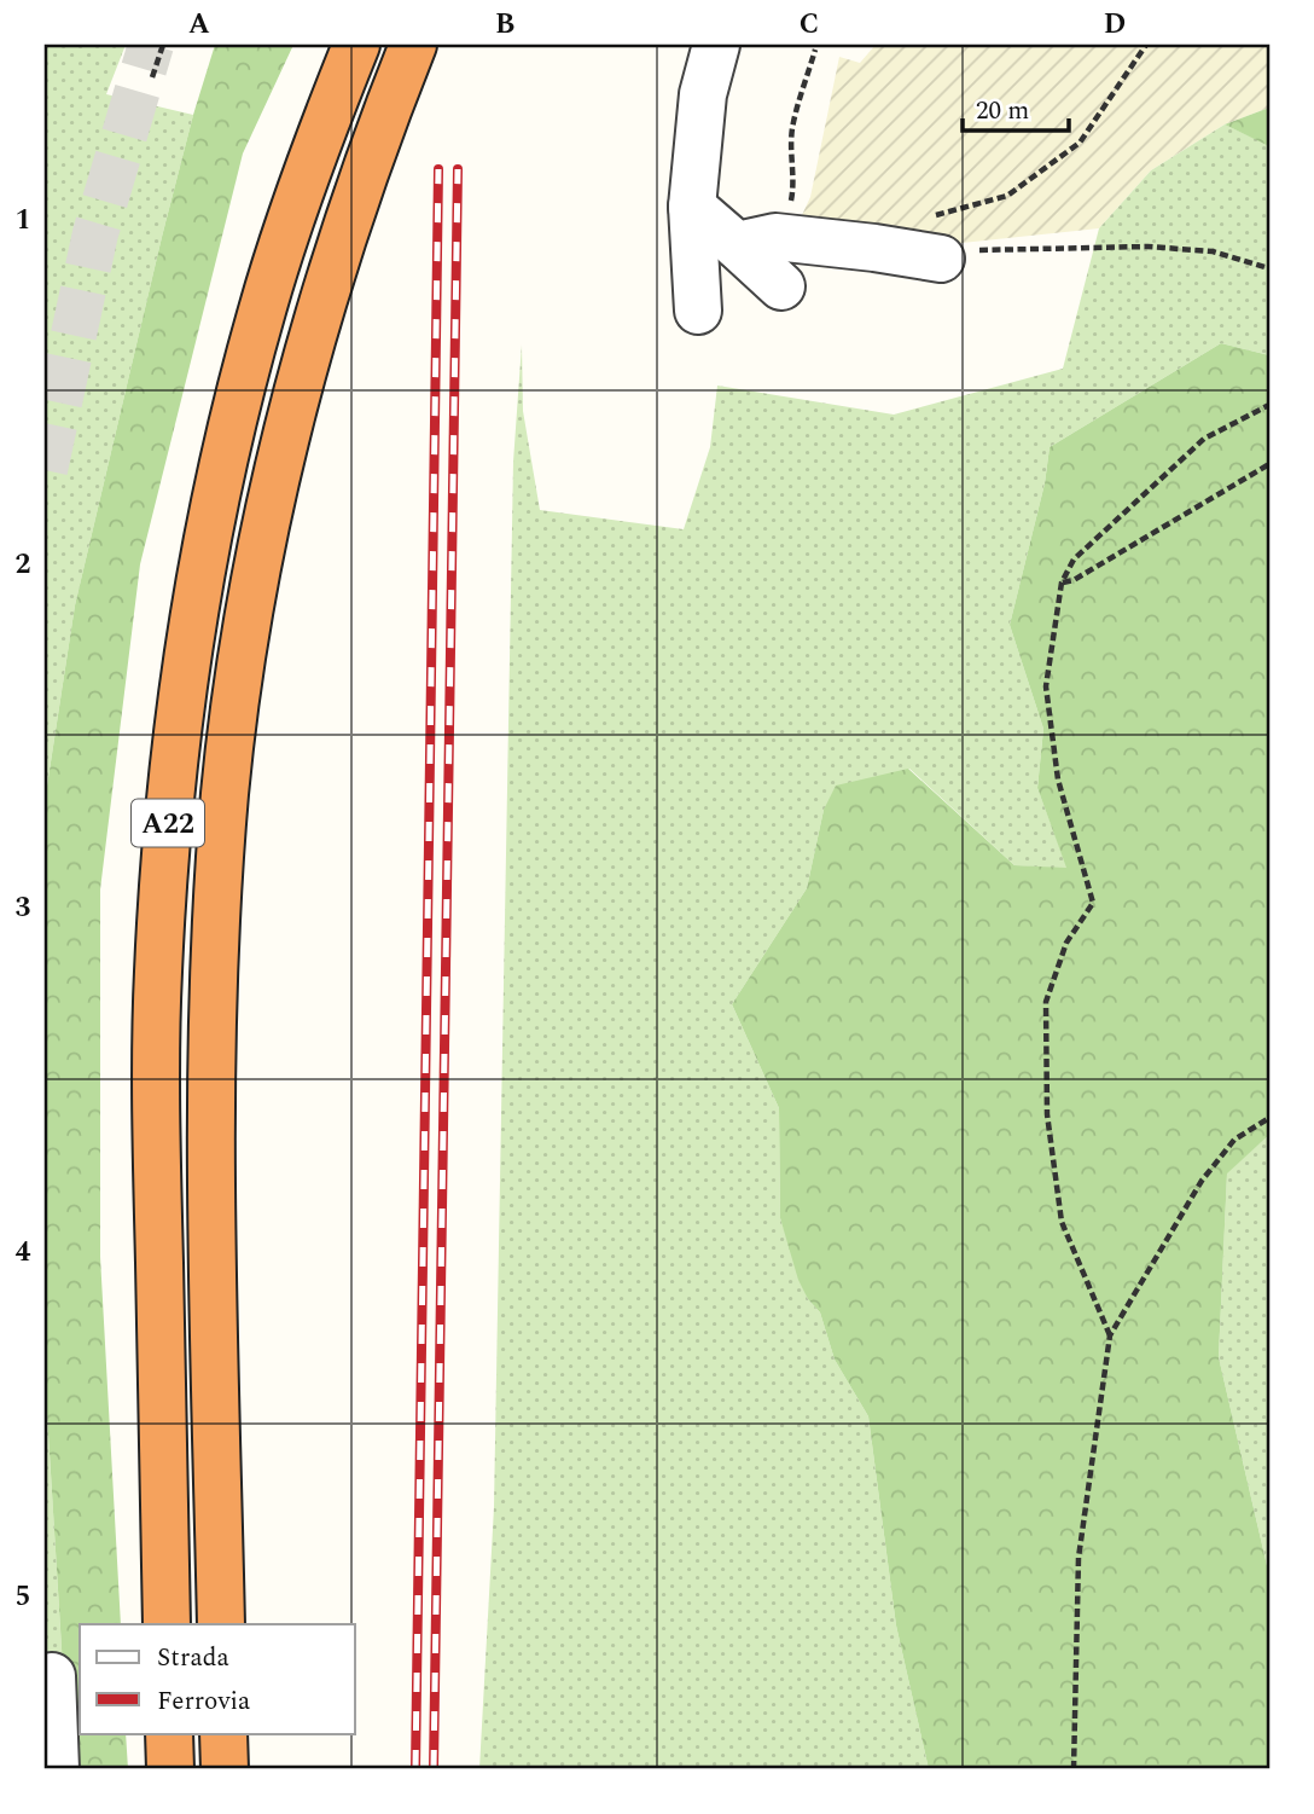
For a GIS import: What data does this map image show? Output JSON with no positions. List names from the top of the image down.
{
  "streets": {
    "highway": ["A22"]
  },
  "legend": ["Strada", "Ferrovia"],
  "scale_bar": "20 m",
  "grid": {
    "columns": [
      "A",
      "B",
      "C",
      "D"
    ],
    "rows": [
      "1",
      "2",
      "3",
      "4",
      "5"
    ]
  }
}
